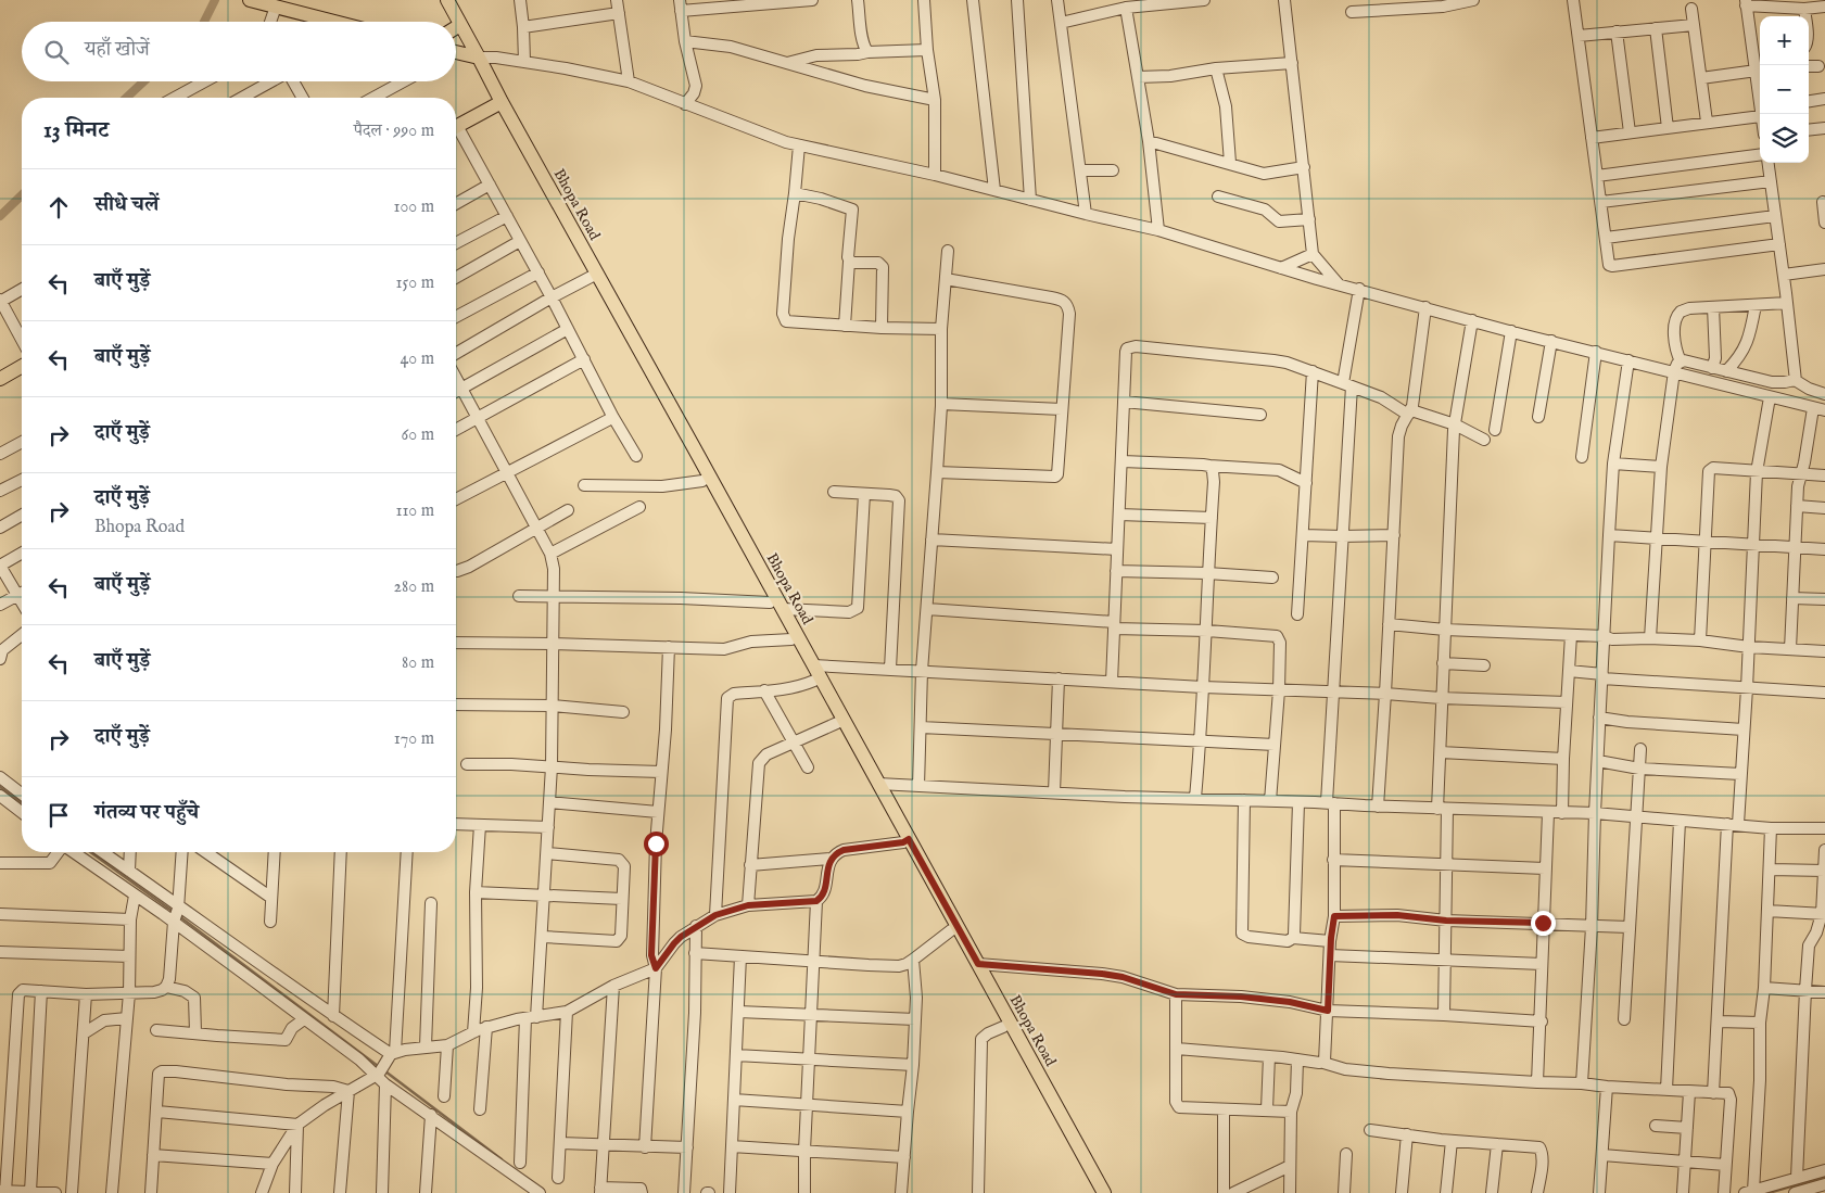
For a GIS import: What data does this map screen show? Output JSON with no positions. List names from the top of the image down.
{
  "streets": {
    "main road": ["Bhopa Road"]
  },
  "page": {
    "map_buttons": ["+", "−"],
    "search": "यहाँ खोजें",
    "heading": ["13 मिनट", "पैदल · 990 m"],
    "list": [
      ["सीधे चलें", "100 m"],
      ["बाएँ मुड़ें", "150 m"],
      ["बाएँ मुड़ें", "40 m"],
      ["दाएँ मुड़ें", "60 m"],
      ["दाएँ मुड़ें", "Bhopa Road", "110 m"],
      ["बाएँ मुड़ें", "280 m"],
      ["बाएँ मुड़ें", "80 m"],
      ["दाएँ मुड़ें", "170 m"],
      "गंतव्य पर पहुँचे"
    ]
  }
}
